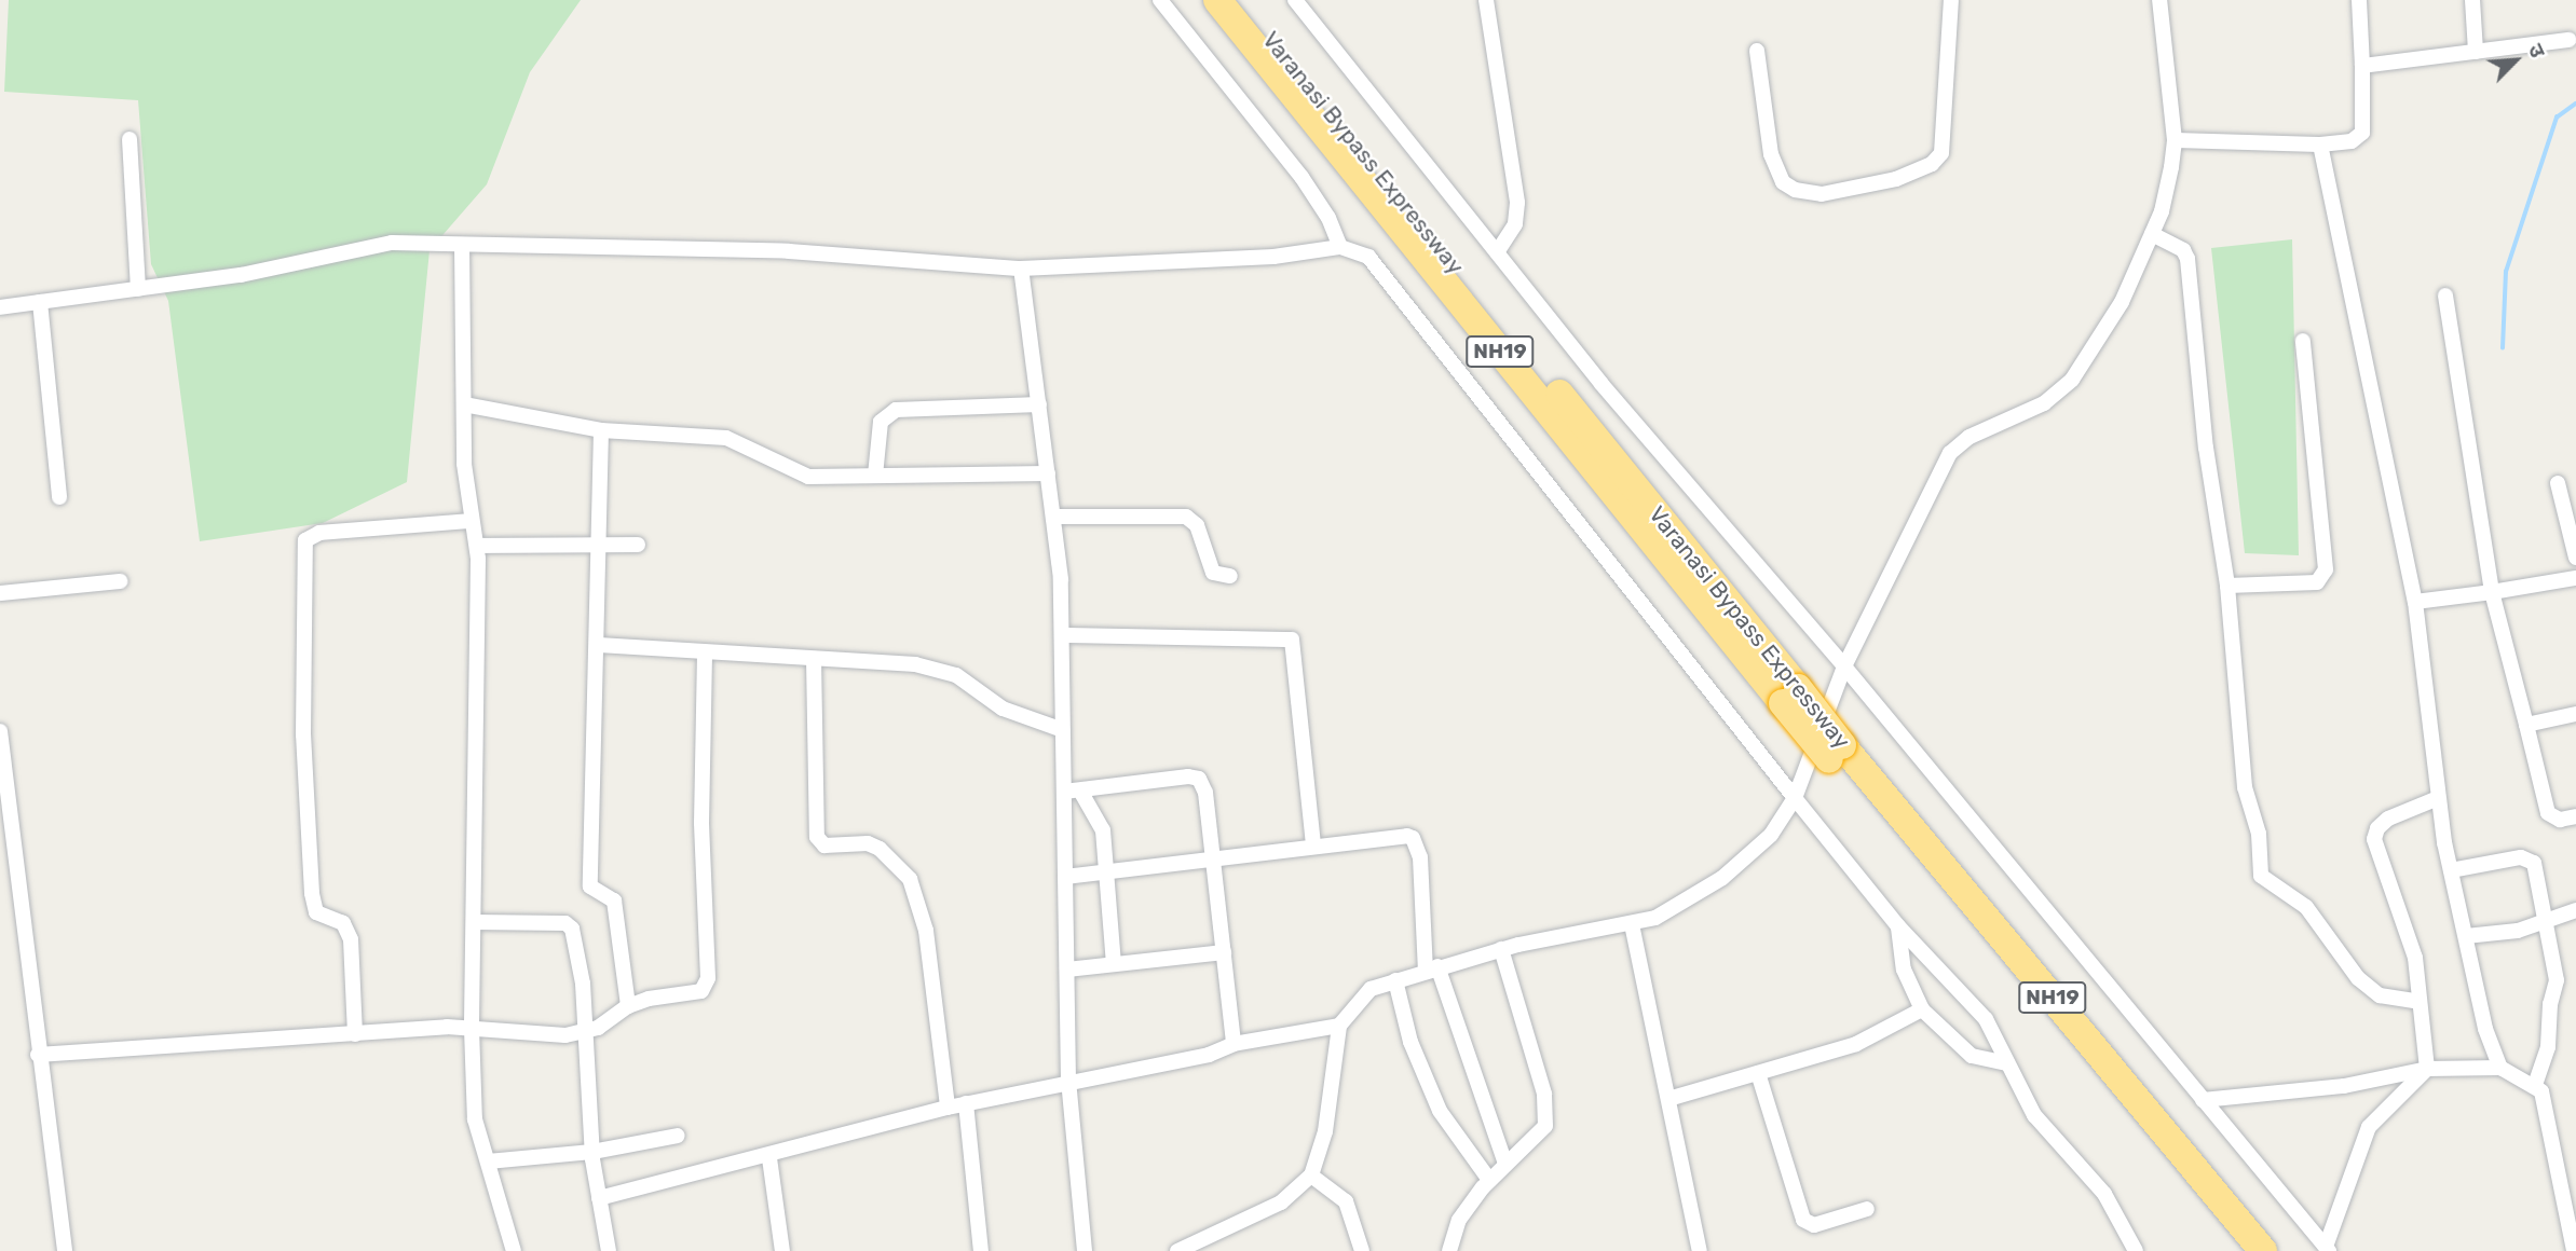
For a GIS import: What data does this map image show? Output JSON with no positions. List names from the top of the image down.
{
  "streets": {
    "highway": ["Varanasi Bypass Expressway", "NH19"]
  },
  "north": "top right"
}
